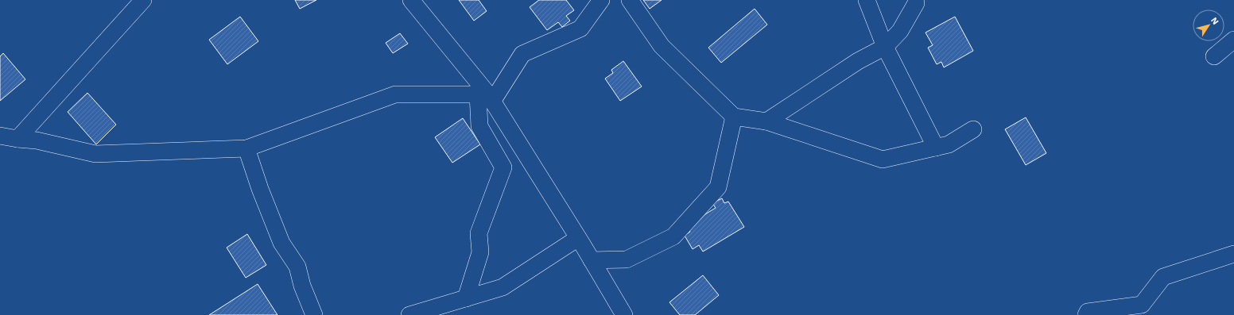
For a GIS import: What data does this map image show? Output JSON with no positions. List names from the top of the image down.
{
  "north": "top right"
}
